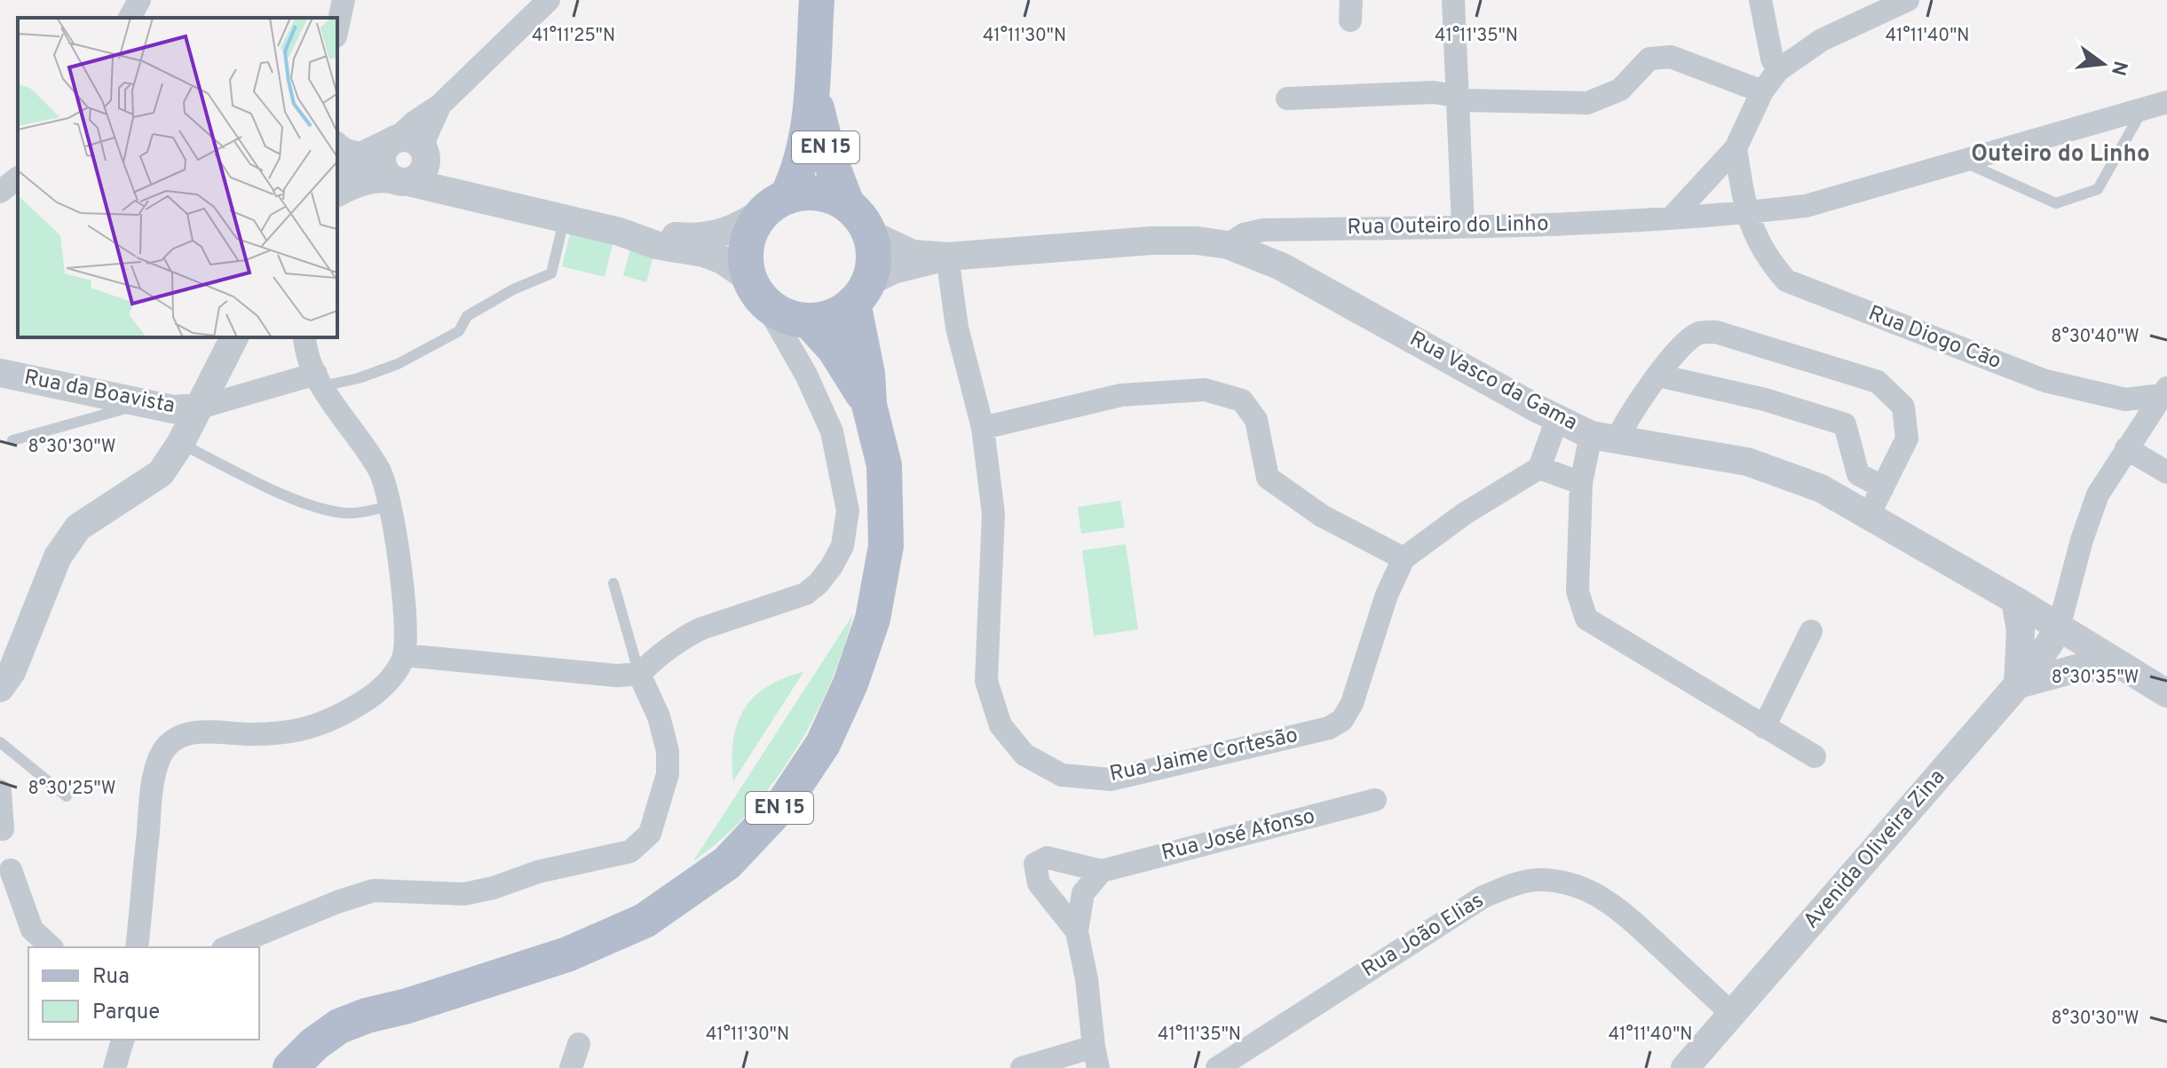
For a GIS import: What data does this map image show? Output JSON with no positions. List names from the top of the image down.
{
  "streets": {
    "main road": ["EN 15"],
    "street": [
      "Rua Outeiro do Linho",
      "Rua Diogo Cão",
      "Rua Vasco da Gama",
      "Rua da Boavista",
      "Rua Jaime Cortesão",
      "Rua José Afonso",
      "Avenida Oliveira Zina",
      "Rua João Elias"
    ]
  },
  "crossings": [
    ["EN 15", "Rua Vasco da Gama"],
    ["Rua Outeiro do Linho", "Rua Diogo Cão"],
    ["Rua Outeiro do Linho", "Rua Vasco da Gama"],
    ["Rua Vasco da Gama", "Rua Jaime Cortesão"],
    ["Rua Vasco da Gama", "Avenida Oliveira Zina"],
    ["Avenida Oliveira Zina", "Rua João Elias"]
  ],
  "districts": ["Outeiro do Linho"],
  "legend": ["Rua", "Parque"],
  "north": "right",
  "coordinates": [
    "41°11'25\"N",
    "41°11'30\"N",
    "41°11'35\"N",
    "41°11'40\"N",
    "8°30'40\"W",
    "8°30'30\"W",
    "8°30'35\"W",
    "8°30'25\"W"
  ]
}
